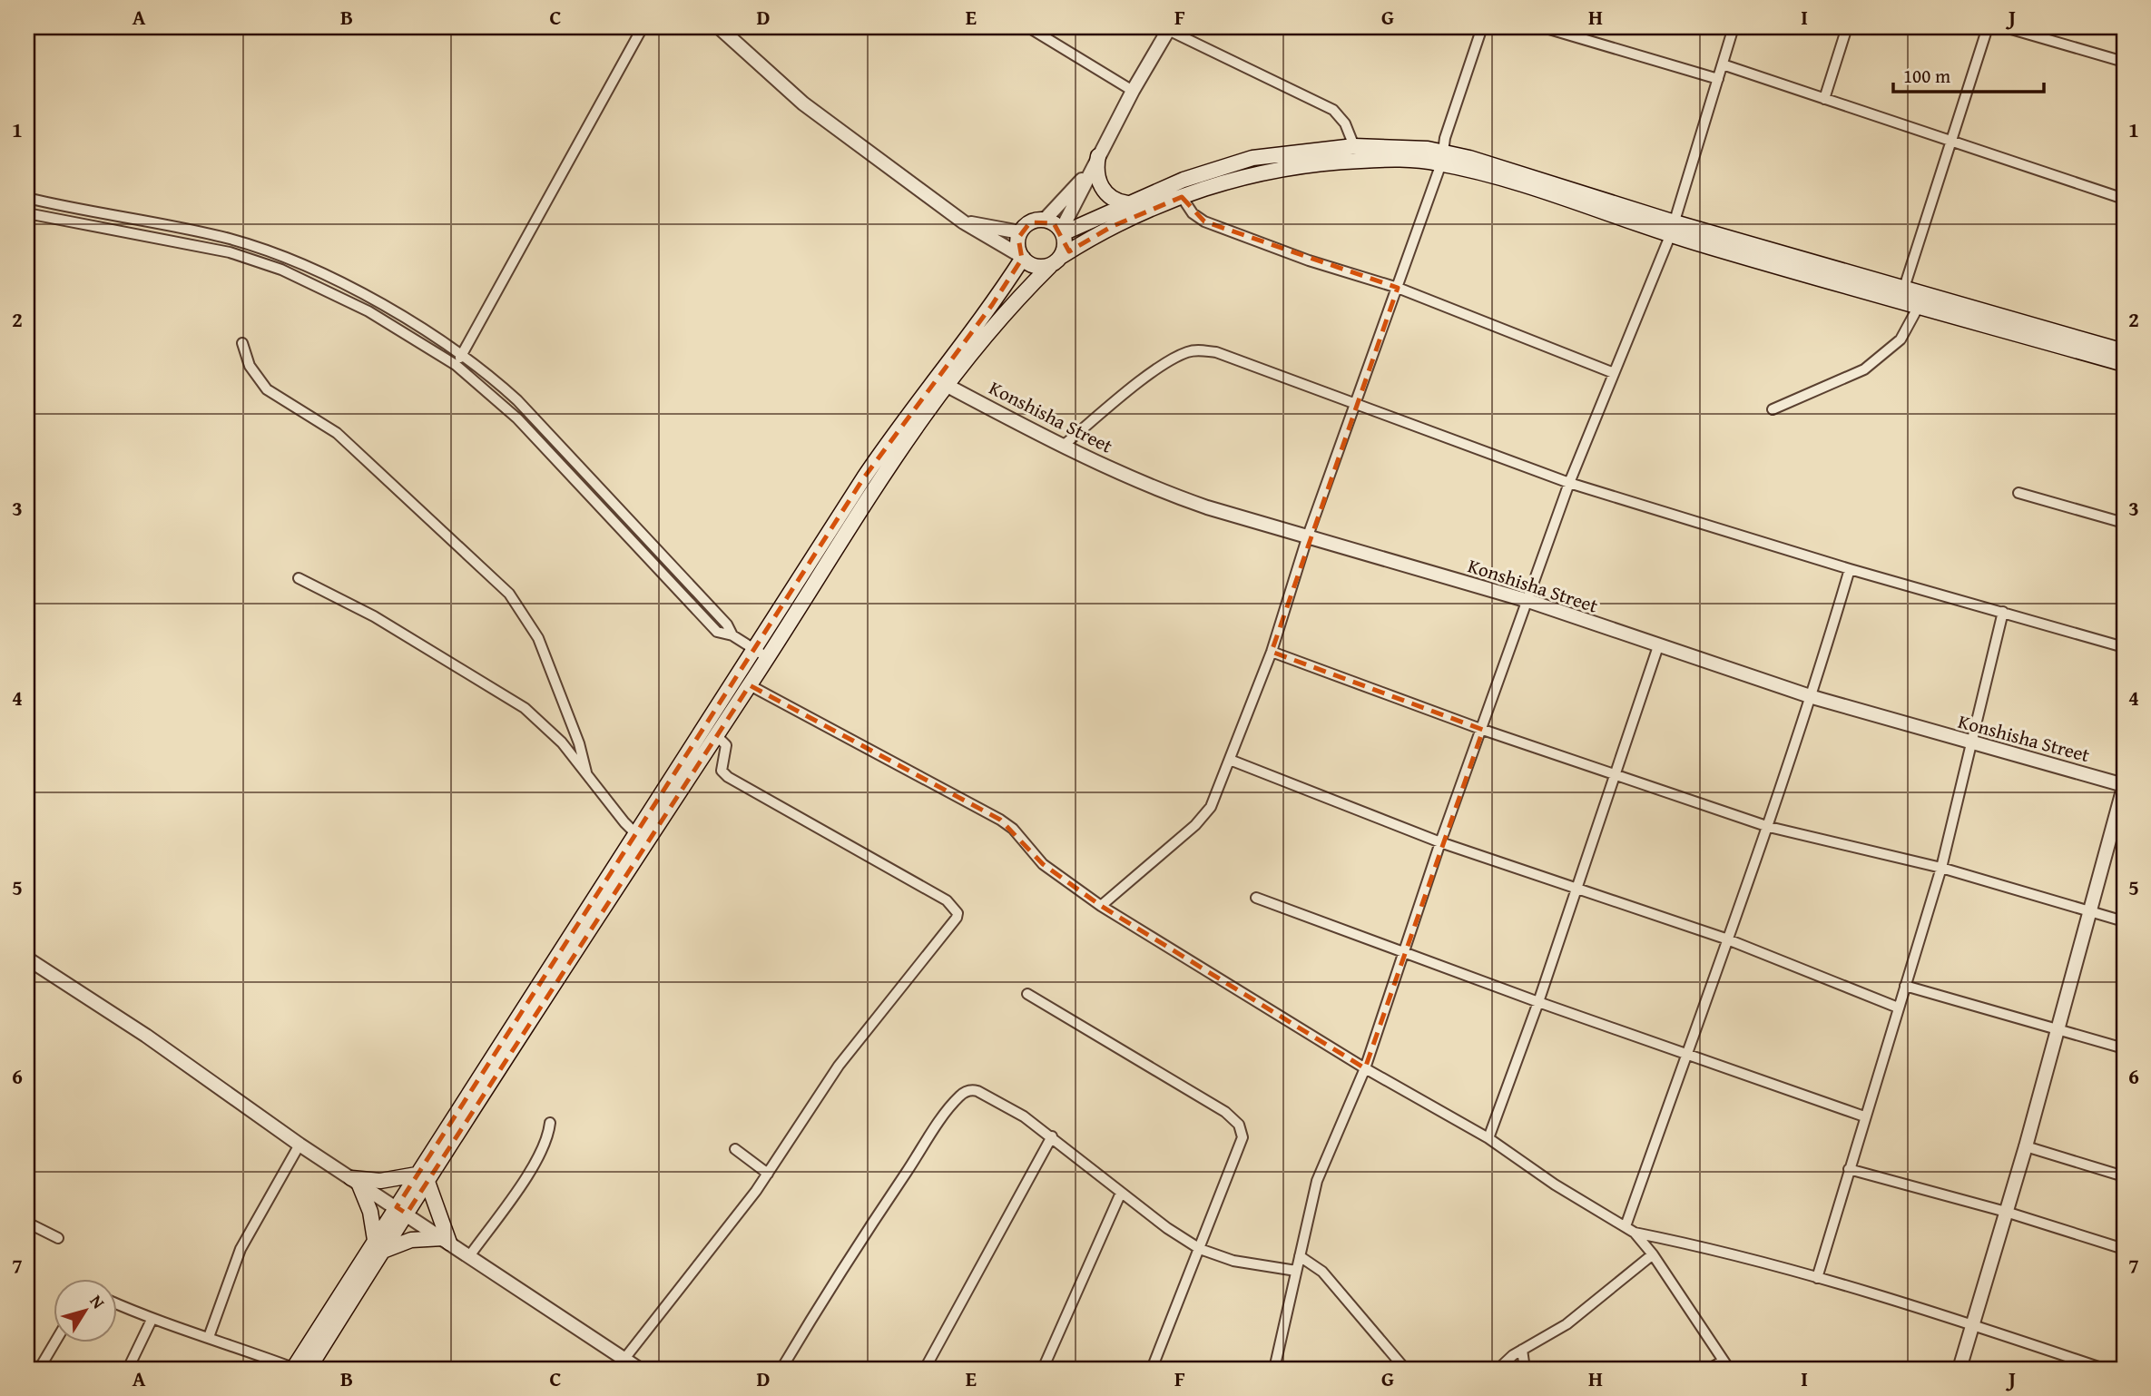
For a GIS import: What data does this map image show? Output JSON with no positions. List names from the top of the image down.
{
  "streets": {
    "street": ["Konshisha Street"]
  },
  "scale_bar": "100 m",
  "north": "top right",
  "grid": {
    "columns": [
      "A",
      "B",
      "C",
      "D",
      "E",
      "F",
      "G",
      "H",
      "I",
      "J"
    ],
    "rows": [
      "1",
      "2",
      "3",
      "4",
      "5",
      "6",
      "7"
    ]
  }
}
